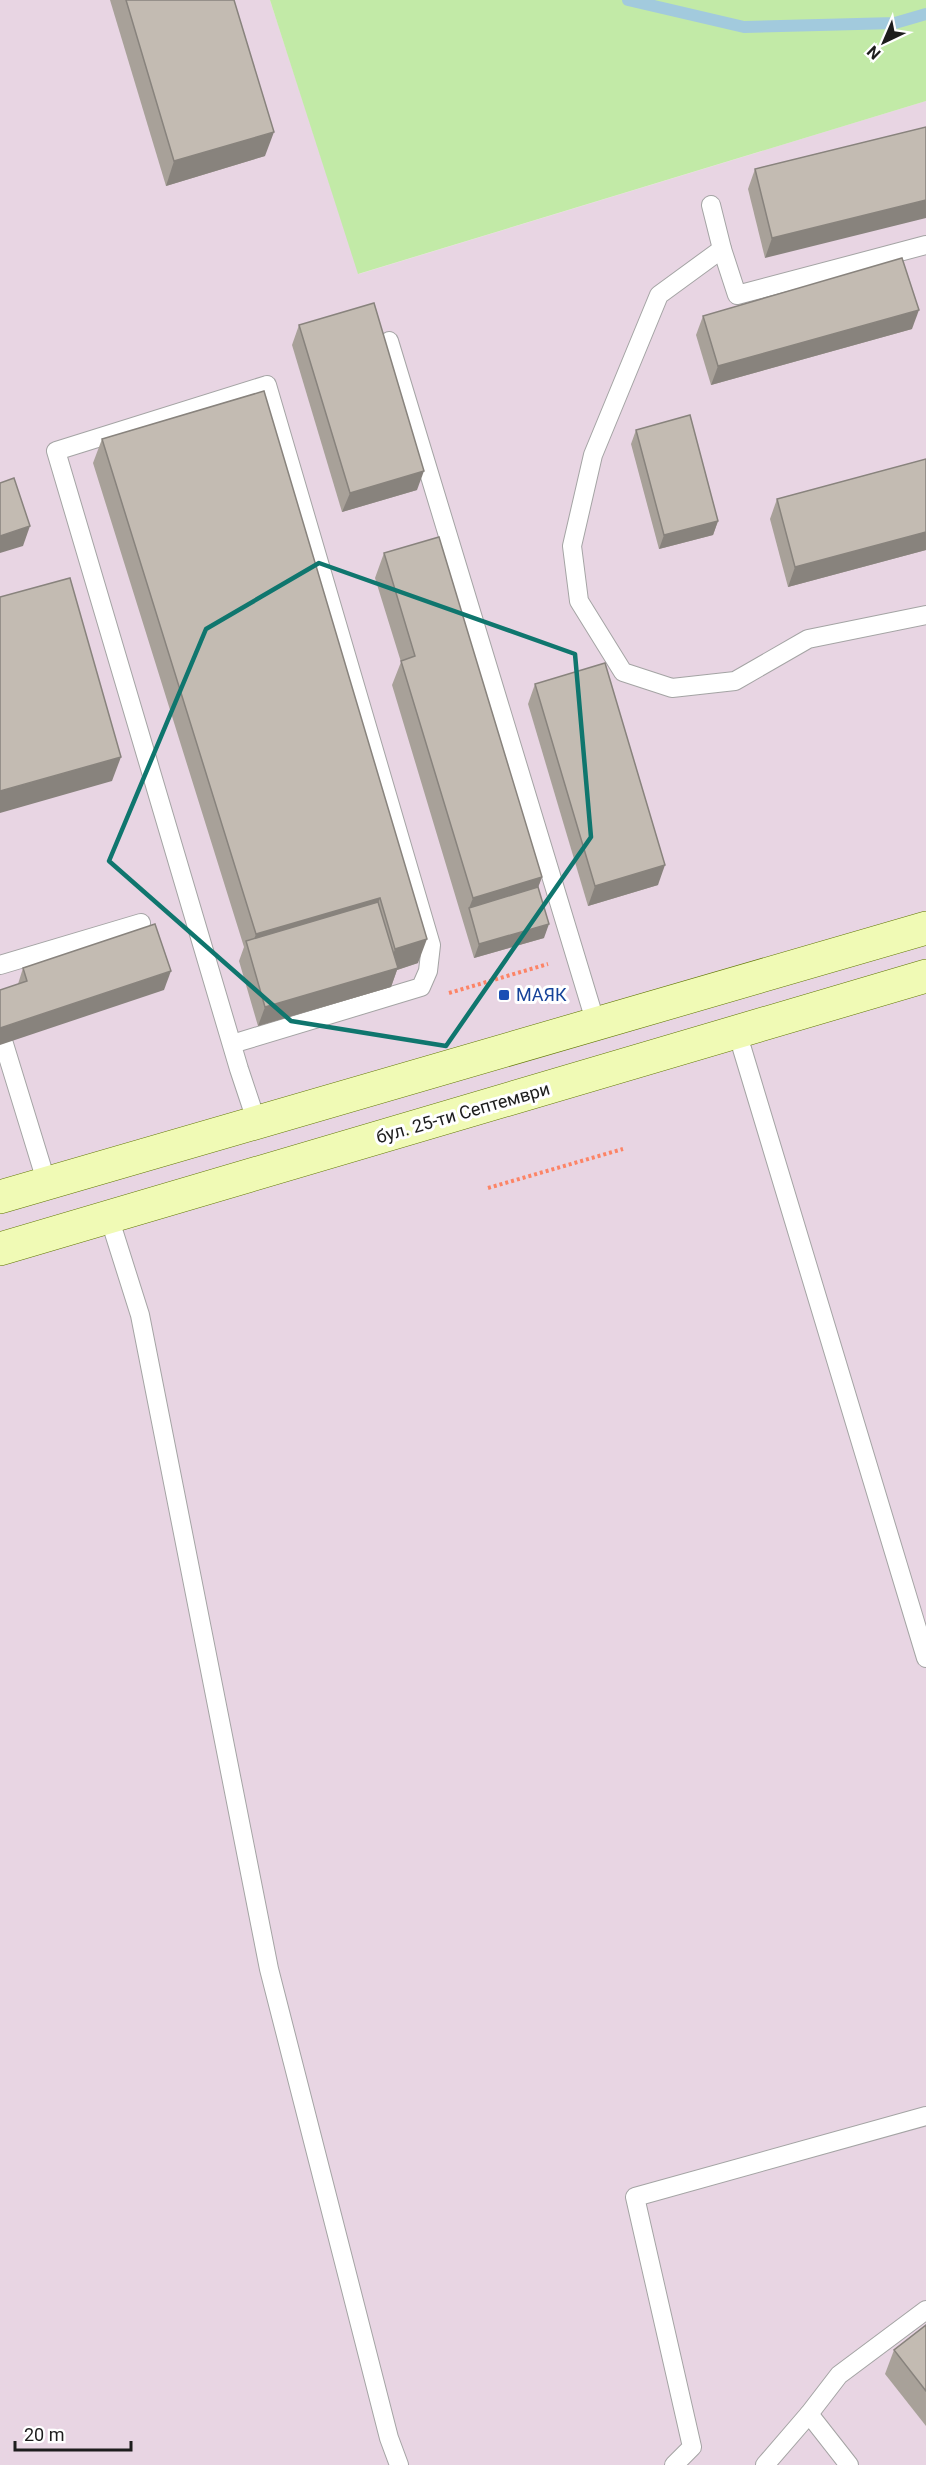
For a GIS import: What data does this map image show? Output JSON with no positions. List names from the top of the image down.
{
  "streets": {
    "main road": ["бул. 25-ти Септември"]
  },
  "places": {
    "transit": ["МАЯК"]
  },
  "scale_bar": "20 m",
  "north": "bottom left"
}
